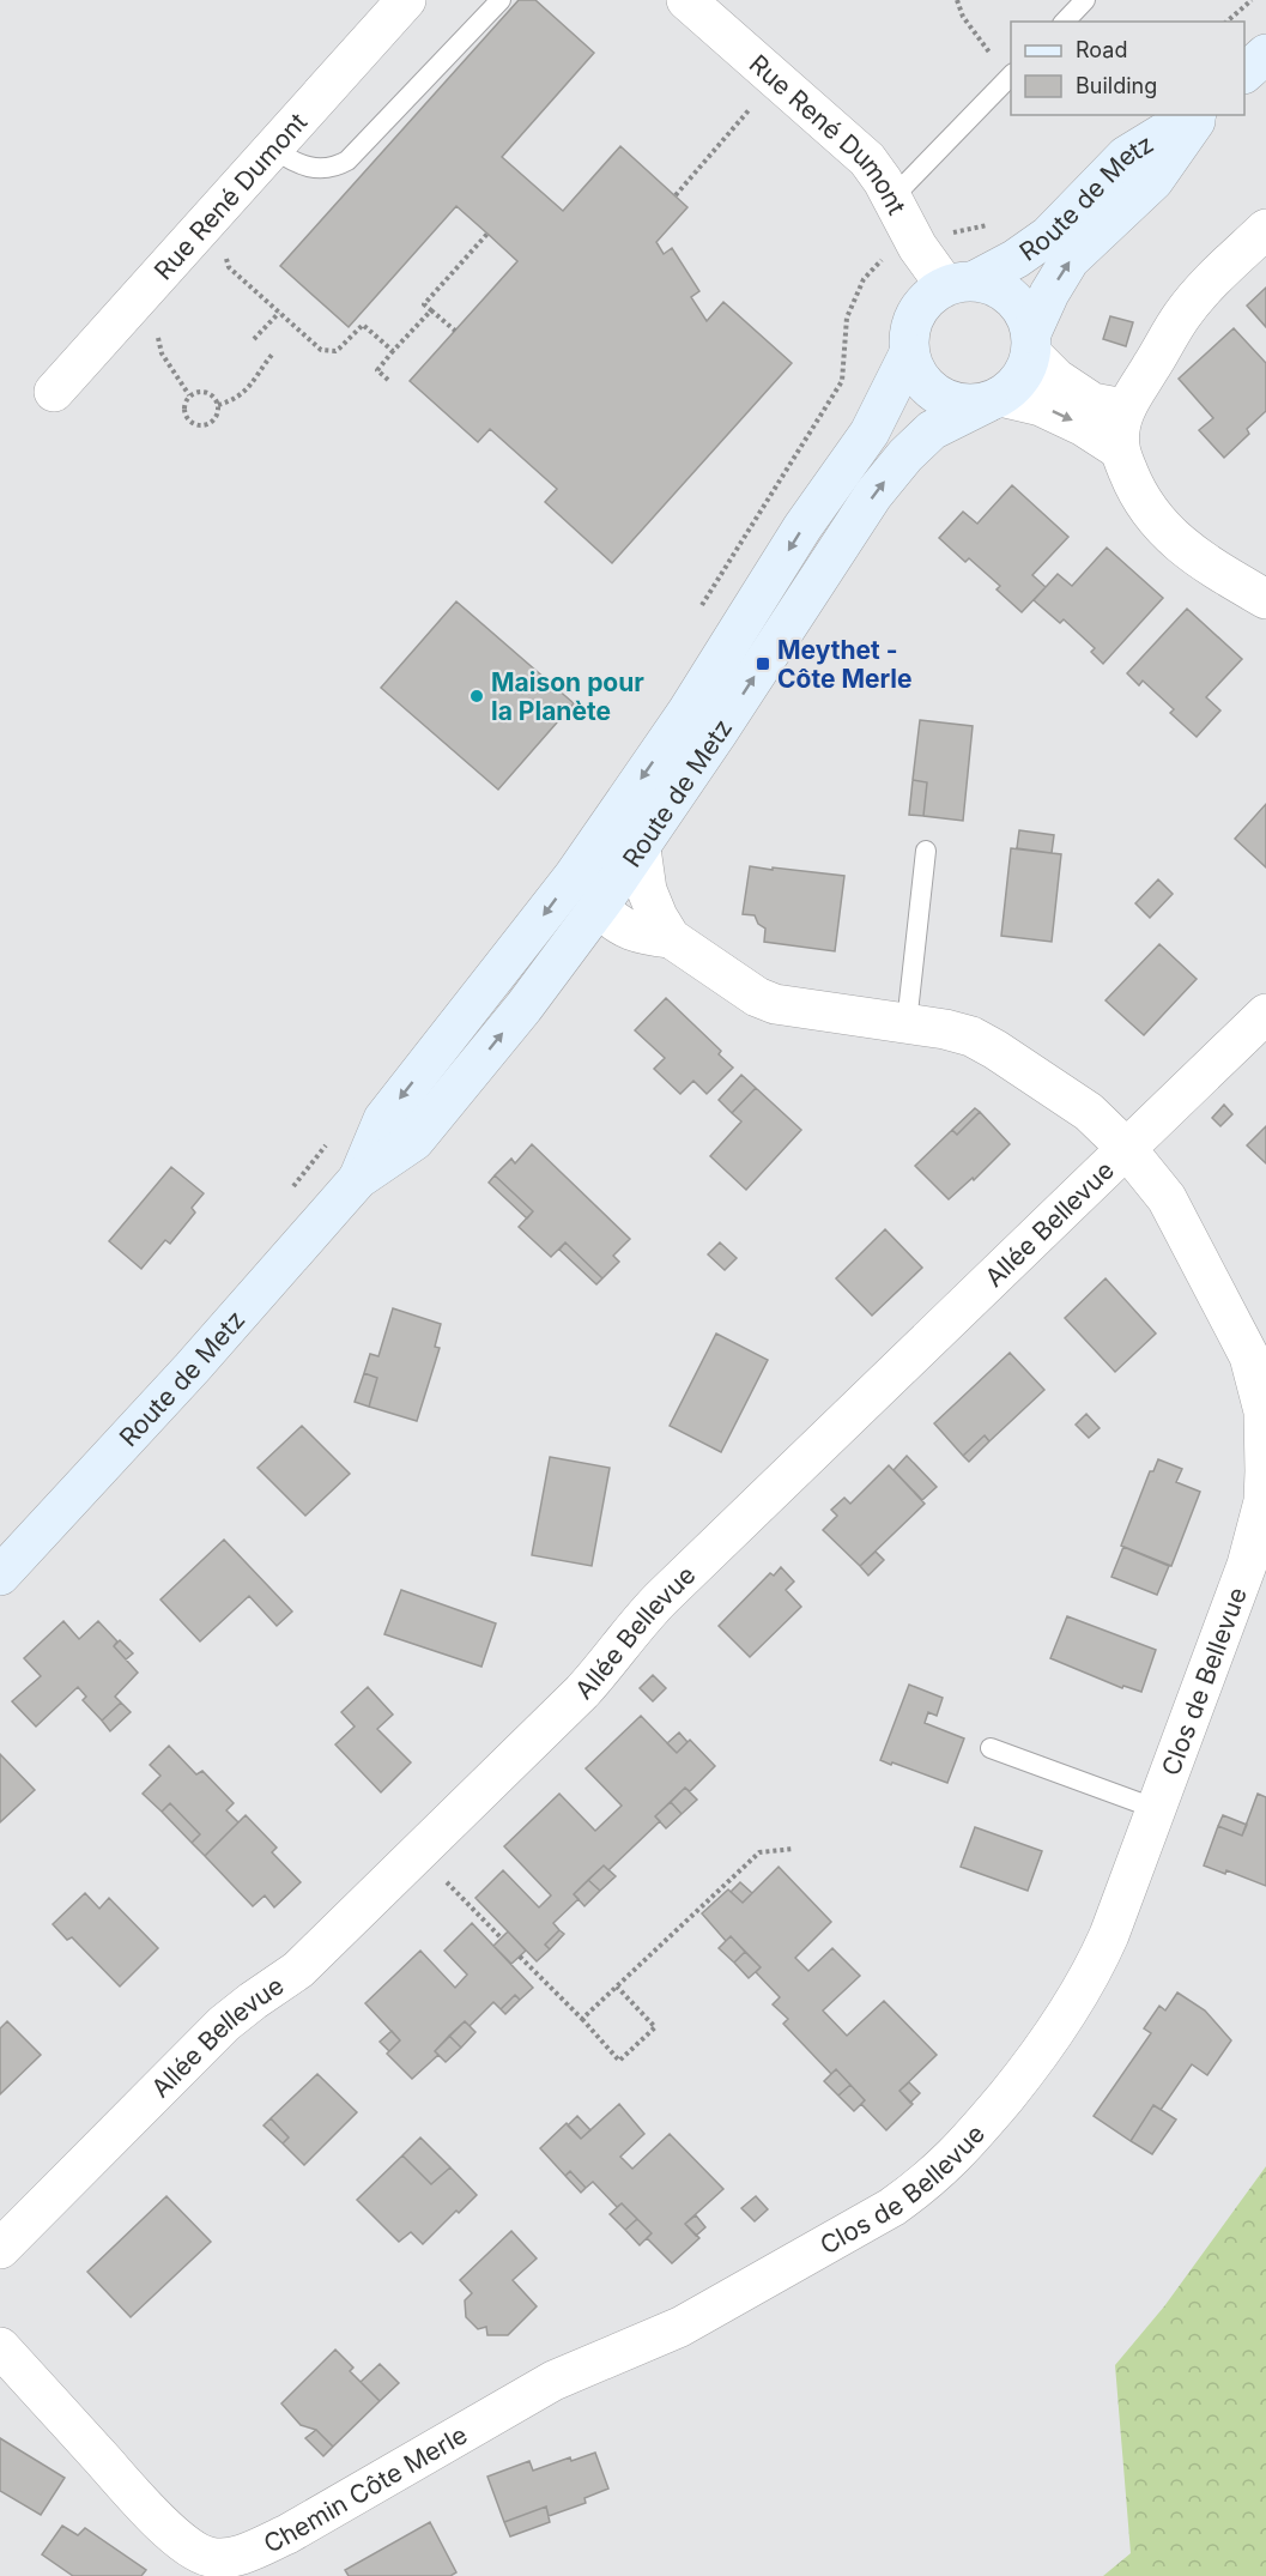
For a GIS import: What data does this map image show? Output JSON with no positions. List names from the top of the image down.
{
  "streets": {
    "main road": ["Route de Metz"],
    "street": [
      "Rue René Dumont",
      "Allée Bellevue",
      "Clos de Bellevue",
      "Chemin Côte Merle"
    ]
  },
  "crossings": [
    ["Rue René Dumont", "Route de Metz"],
    ["Route de Metz", "Clos de Bellevue"],
    ["Allée Bellevue", "Clos de Bellevue"],
    ["Clos de Bellevue", "Chemin Côte Merle"]
  ],
  "places": {
    "transit": ["Meythet - Côte Merle"],
    "other": ["Maison pour la Planète"]
  },
  "legend": ["Road", "Building"]
}
